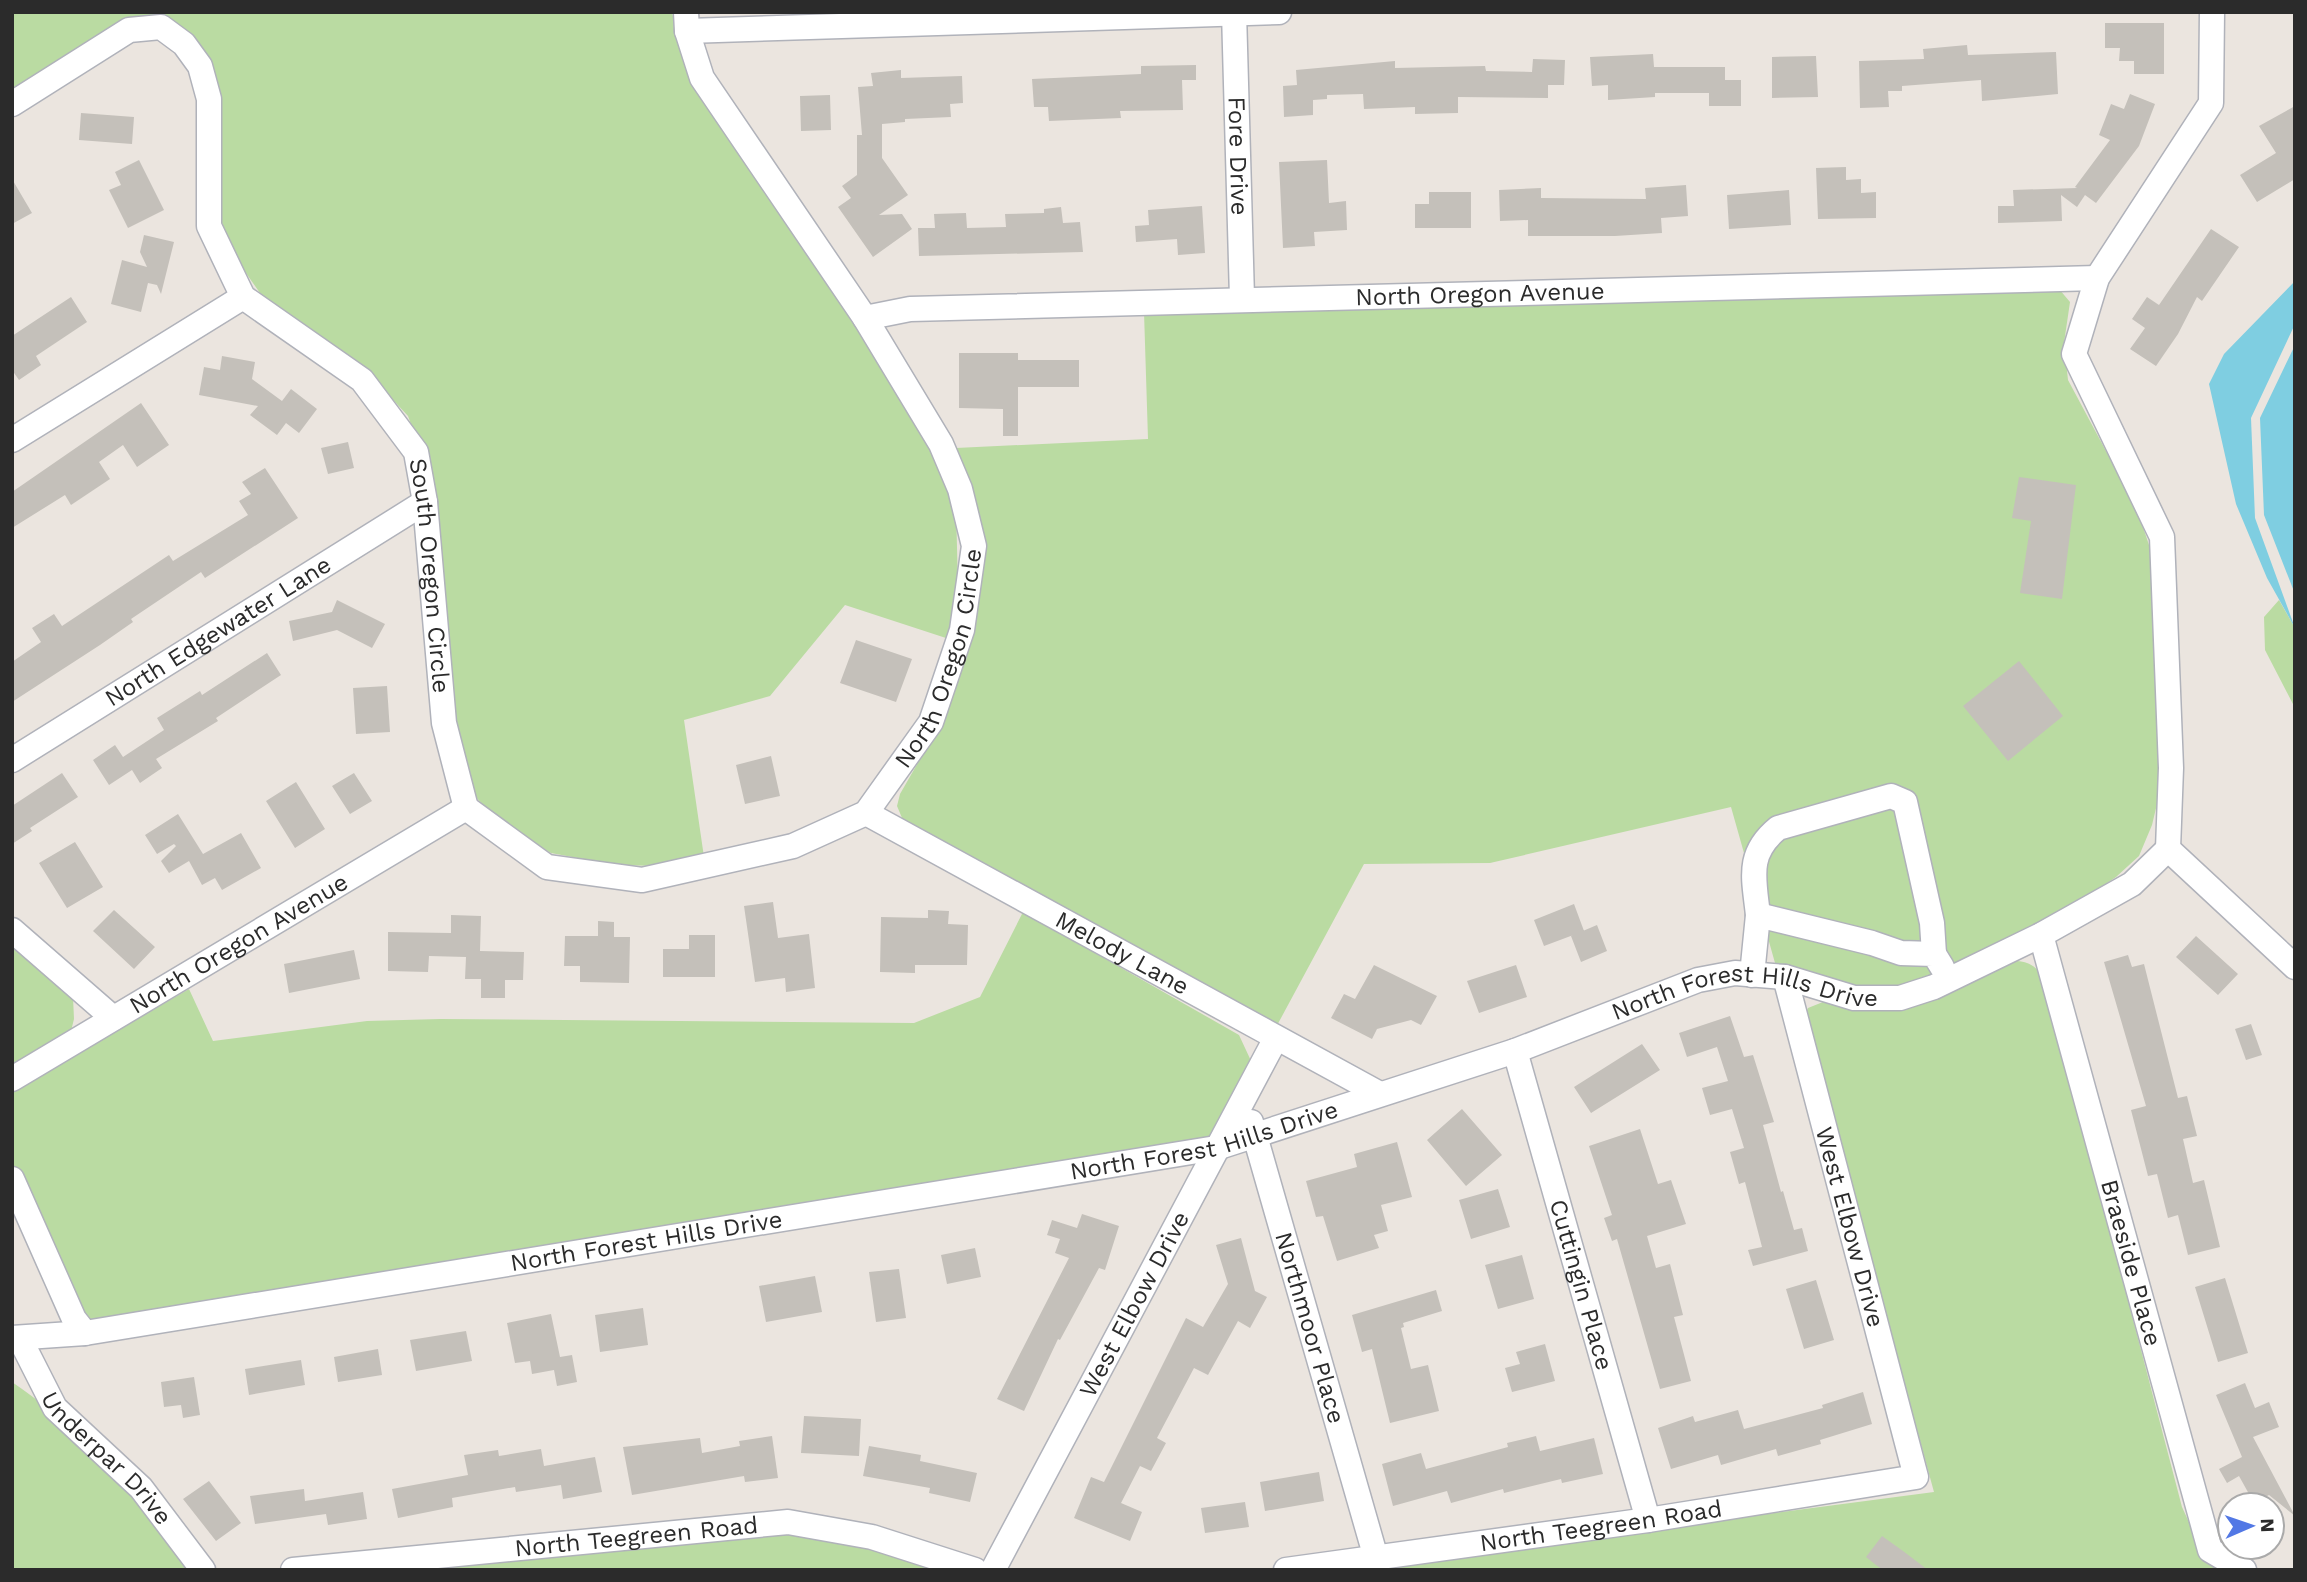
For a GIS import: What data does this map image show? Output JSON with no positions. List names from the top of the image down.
{
  "streets": {
    "street": [
      "Fore Drive",
      "North Oregon Avenue",
      "South Oregon Circle",
      "North Edgewater Lane",
      "North Oregon Circle",
      "Melody Lane",
      "North Forest Hills Drive",
      "West Elbow Drive",
      "Braeside Place",
      "Cuttingin Place",
      "Northmoor Place",
      "Underpar Drive",
      "North Teegreen Road"
    ]
  },
  "crossings": [
    ["Fore Drive", "North Oregon Avenue"],
    ["North Oregon Avenue", "South Oregon Circle"],
    ["North Oregon Avenue", "North Oregon Circle"],
    ["South Oregon Circle", "North Edgewater Lane"],
    ["North Oregon Circle", "Melody Lane"],
    ["Melody Lane", "North Forest Hills Drive"],
    ["Melody Lane", "West Elbow Drive"],
    ["North Forest Hills Drive", "West Elbow Drive"],
    ["North Forest Hills Drive", "Braeside Place"],
    ["North Forest Hills Drive", "Cuttingin Place"],
    ["North Forest Hills Drive", "Northmoor Place"],
    ["North Forest Hills Drive", "Underpar Drive"],
    ["West Elbow Drive", "Northmoor Place"],
    ["West Elbow Drive", "North Teegreen Road"],
    ["Cuttingin Place", "North Teegreen Road"],
    ["Northmoor Place", "North Teegreen Road"]
  ],
  "north": "right"
}
